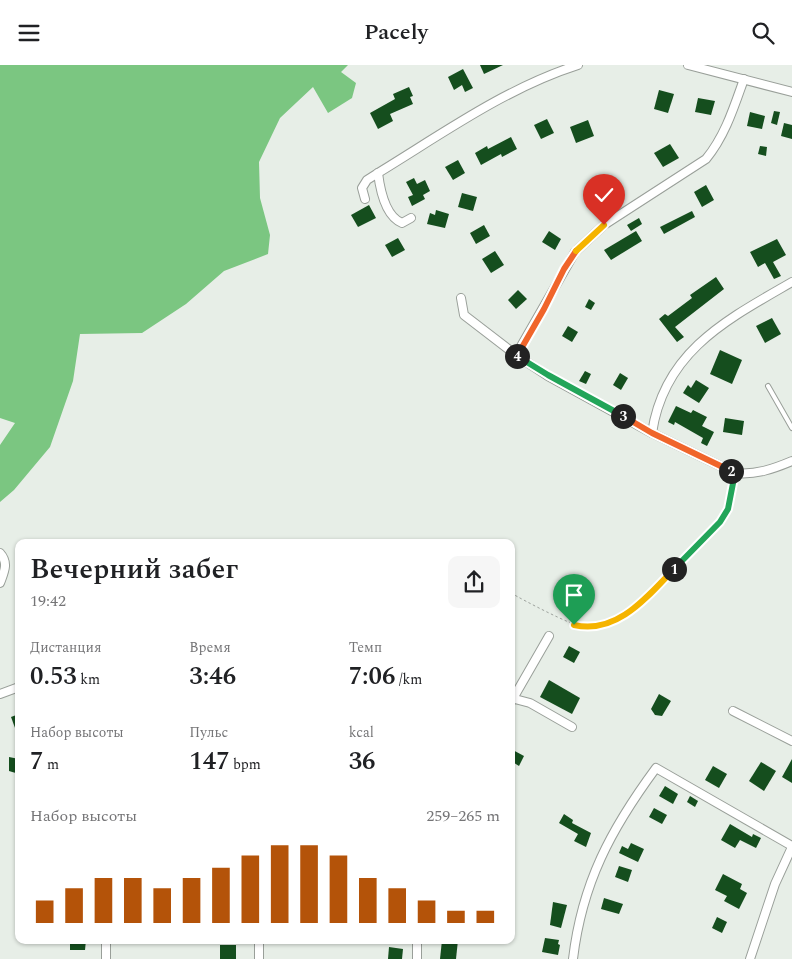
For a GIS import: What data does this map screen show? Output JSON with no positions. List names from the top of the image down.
{
  "page": {
    "header": "Pacely",
    "pins": [
      "4",
      "3",
      "2",
      "1"
    ],
    "heading": ["Вечерний забег", "19:42"],
    "stats": [
      ["Дистанция", "0.53 km"],
      ["Время", "3:46"],
      ["Темп", "7:06 /km"],
      ["Набор высоты", "7 m"],
      ["Пульс", "147 bpm"],
      ["kcal", "36"]
    ],
    "chart": ["Набор высоты", "259–265 m"]
  }
}
